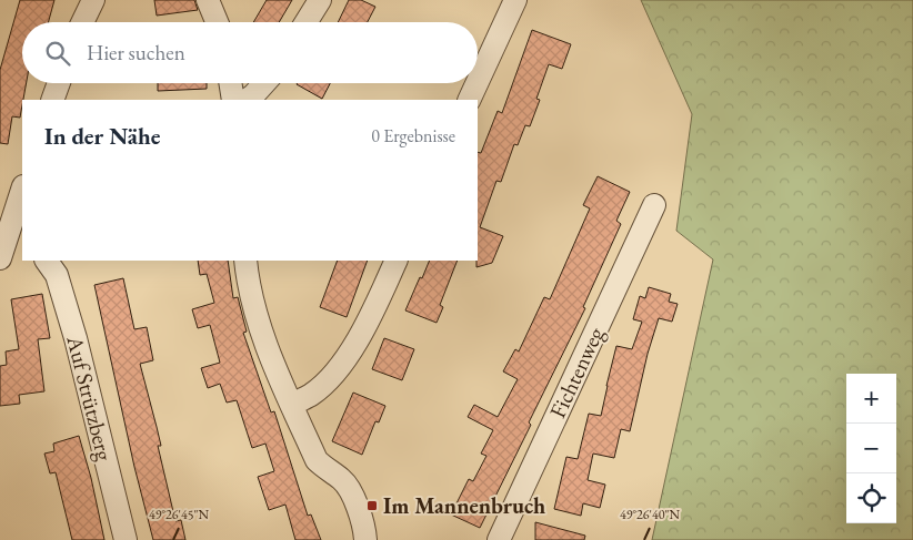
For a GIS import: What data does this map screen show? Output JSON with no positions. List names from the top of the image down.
{
  "streets": {
    "street": ["Fichtenweg", "Auf Strützberg"]
  },
  "places": {
    "transit": ["Im Mannenbruch"]
  },
  "page": {
    "search": "Hier suchen",
    "heading": ["In der Nähe", "0 Ergebnisse"],
    "map_buttons": ["+", "−"]
  },
  "coordinates": ["49°26'45\"N", "49°26'40\"N"]
}
